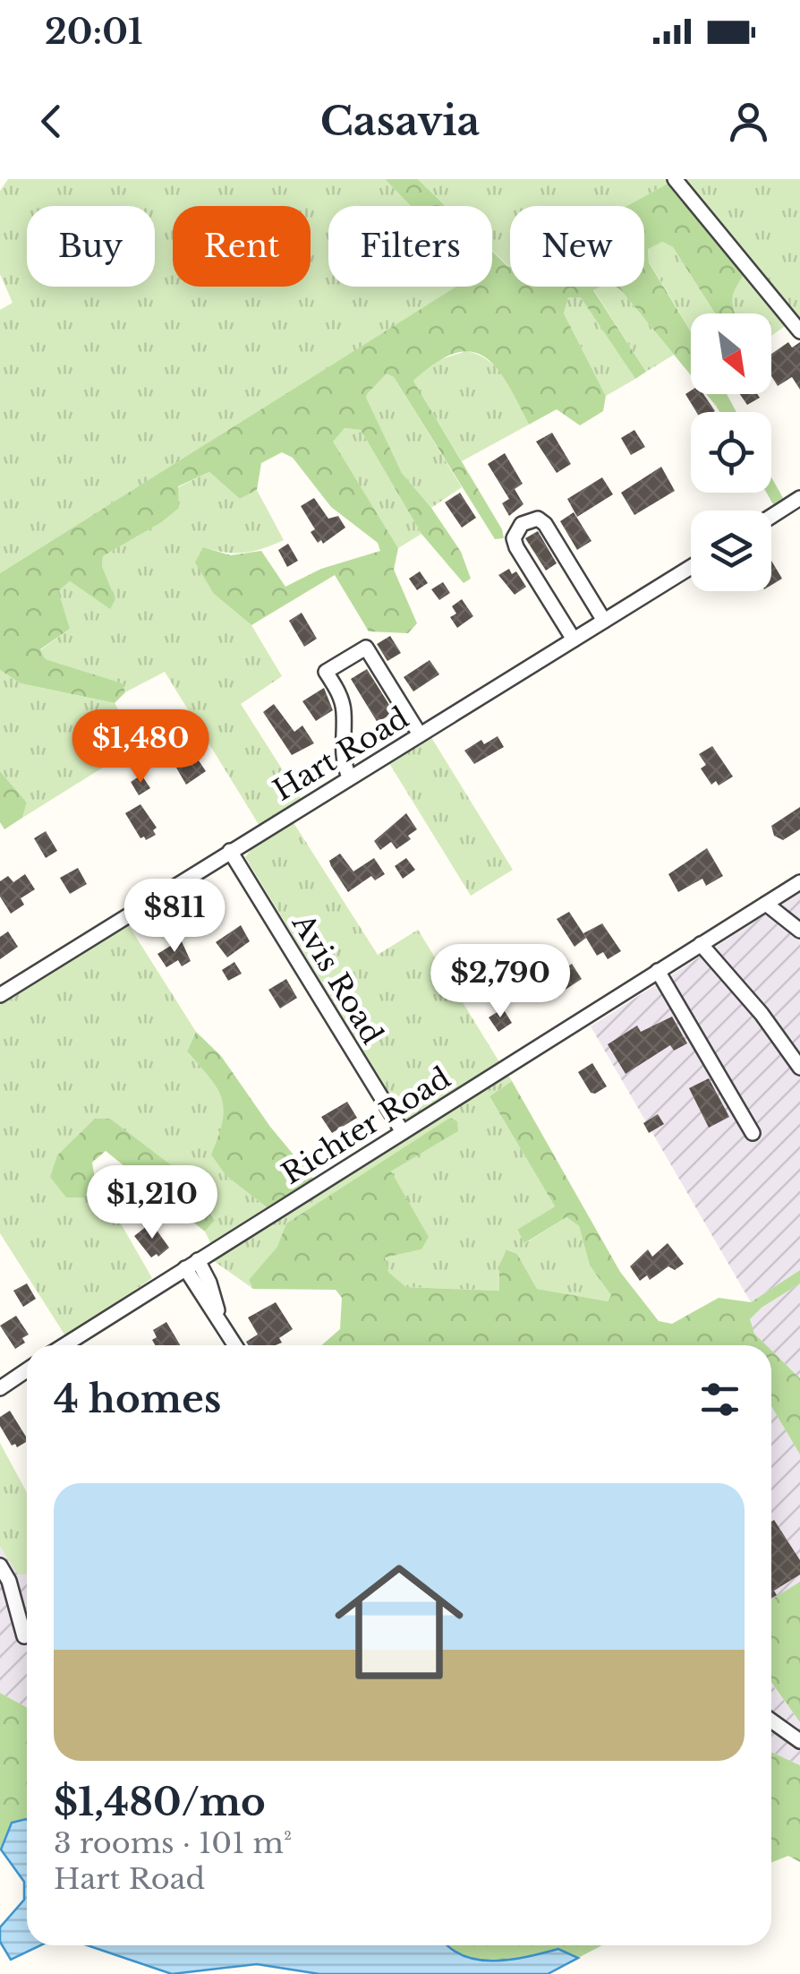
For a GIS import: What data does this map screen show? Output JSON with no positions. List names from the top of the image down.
{
  "streets": {
    "street": ["Hart Road", "Avis Road", "Richter Road"]
  },
  "crossings": [
    ["Hart Road", "Avis Road"],
    ["Avis Road", "Richter Road"]
  ],
  "north": "bottom right",
  "page": {
    "status": "20:01",
    "header": "Casavia",
    "chip": [
      "Buy",
      "Rent",
      "Filters",
      "New"
    ],
    "price": [
      "$1,480",
      "$811",
      "$2,790",
      "$1,210"
    ],
    "heading": "4 homes",
    "list": [
      {
        "name": "$1,480/mo",
        "note": "3 rooms · 101 m² · Hart Road"
      }
    ]
  }
}
